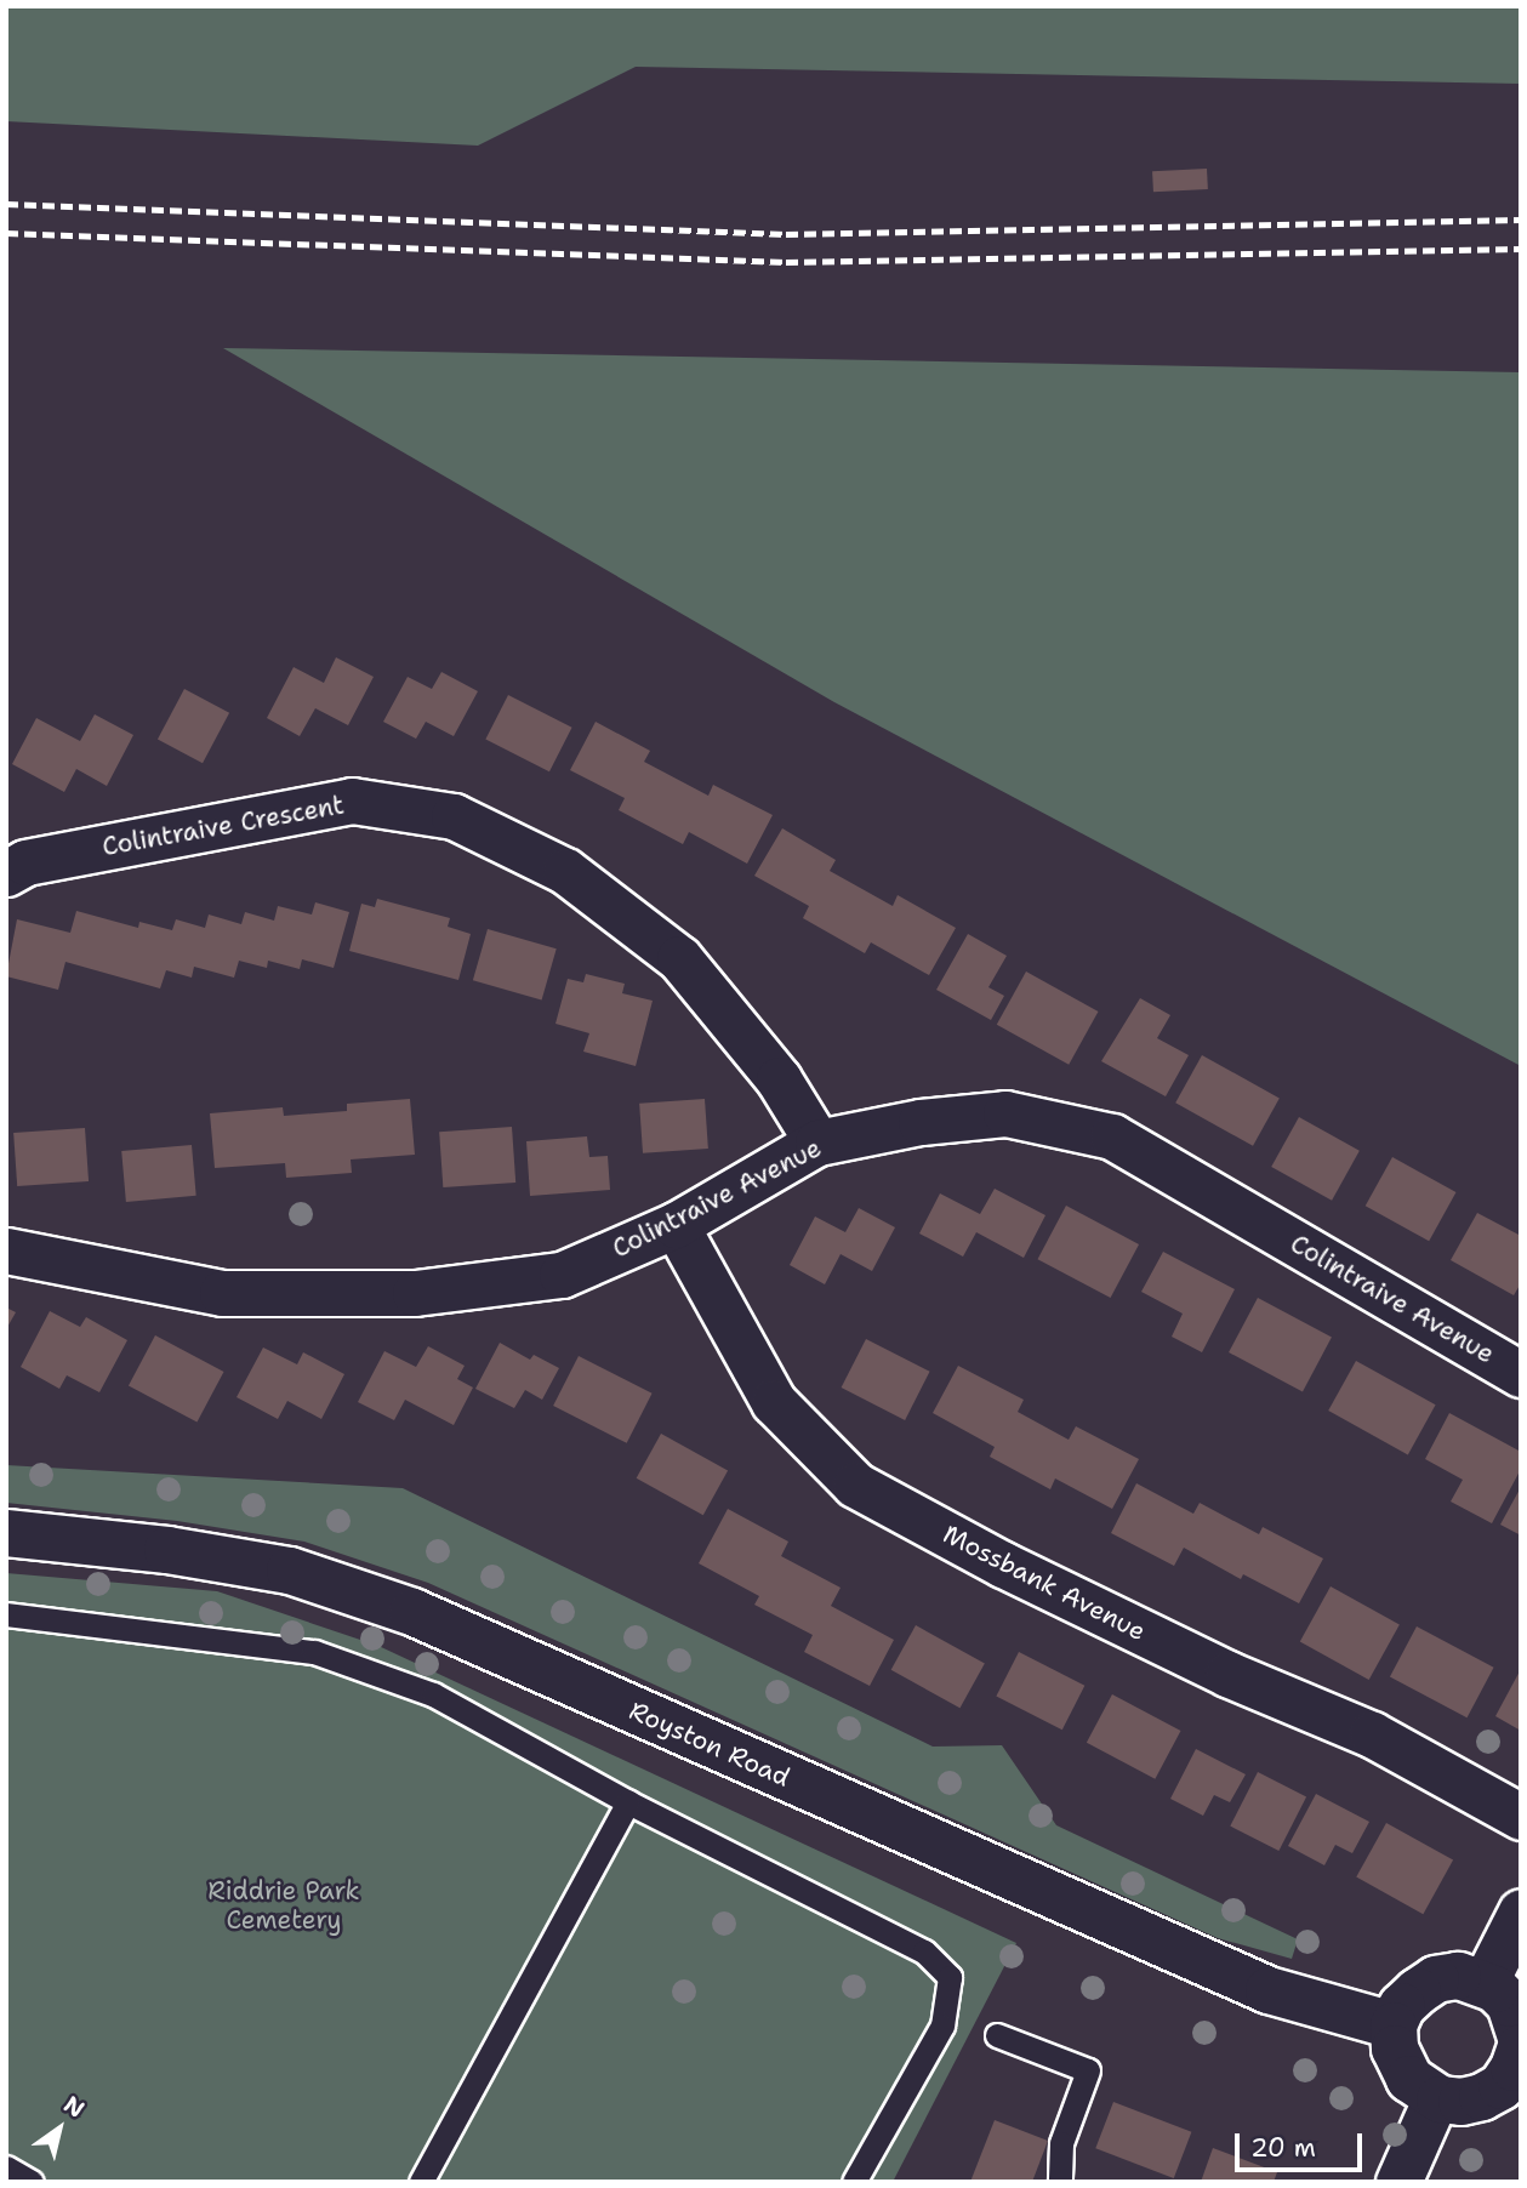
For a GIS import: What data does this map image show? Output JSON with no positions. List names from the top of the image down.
{
  "streets": {
    "street": [
      "Colintraive Crescent",
      "Colintraive Avenue",
      "Mossbank Avenue",
      "Royston Road"
    ]
  },
  "crossings": [
    ["Colintraive Crescent", "Colintraive Avenue"],
    ["Colintraive Avenue", "Mossbank Avenue"]
  ],
  "parks": ["Riddrie Park Cemetery"],
  "scale_bar": "20 m",
  "north": "top right"
}
